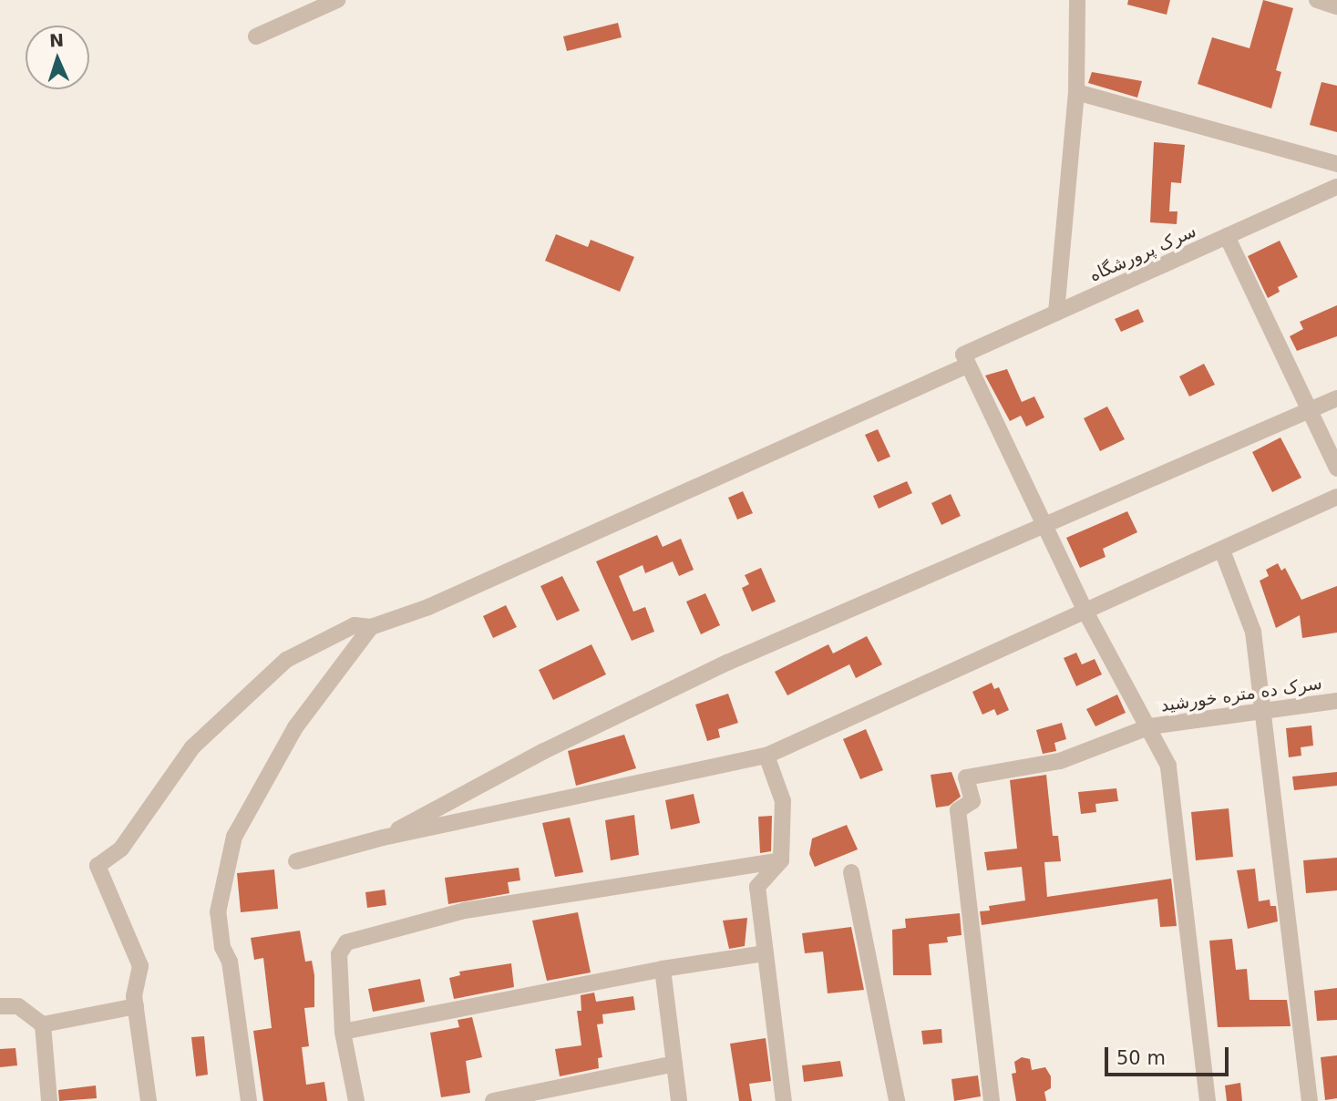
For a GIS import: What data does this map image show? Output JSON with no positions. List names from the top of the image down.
{
  "streets": {
    "street": ["سرک پرورشگاه", "سرک ده متره خورشید"]
  },
  "scale_bar": "50 m",
  "north": "top"
}
